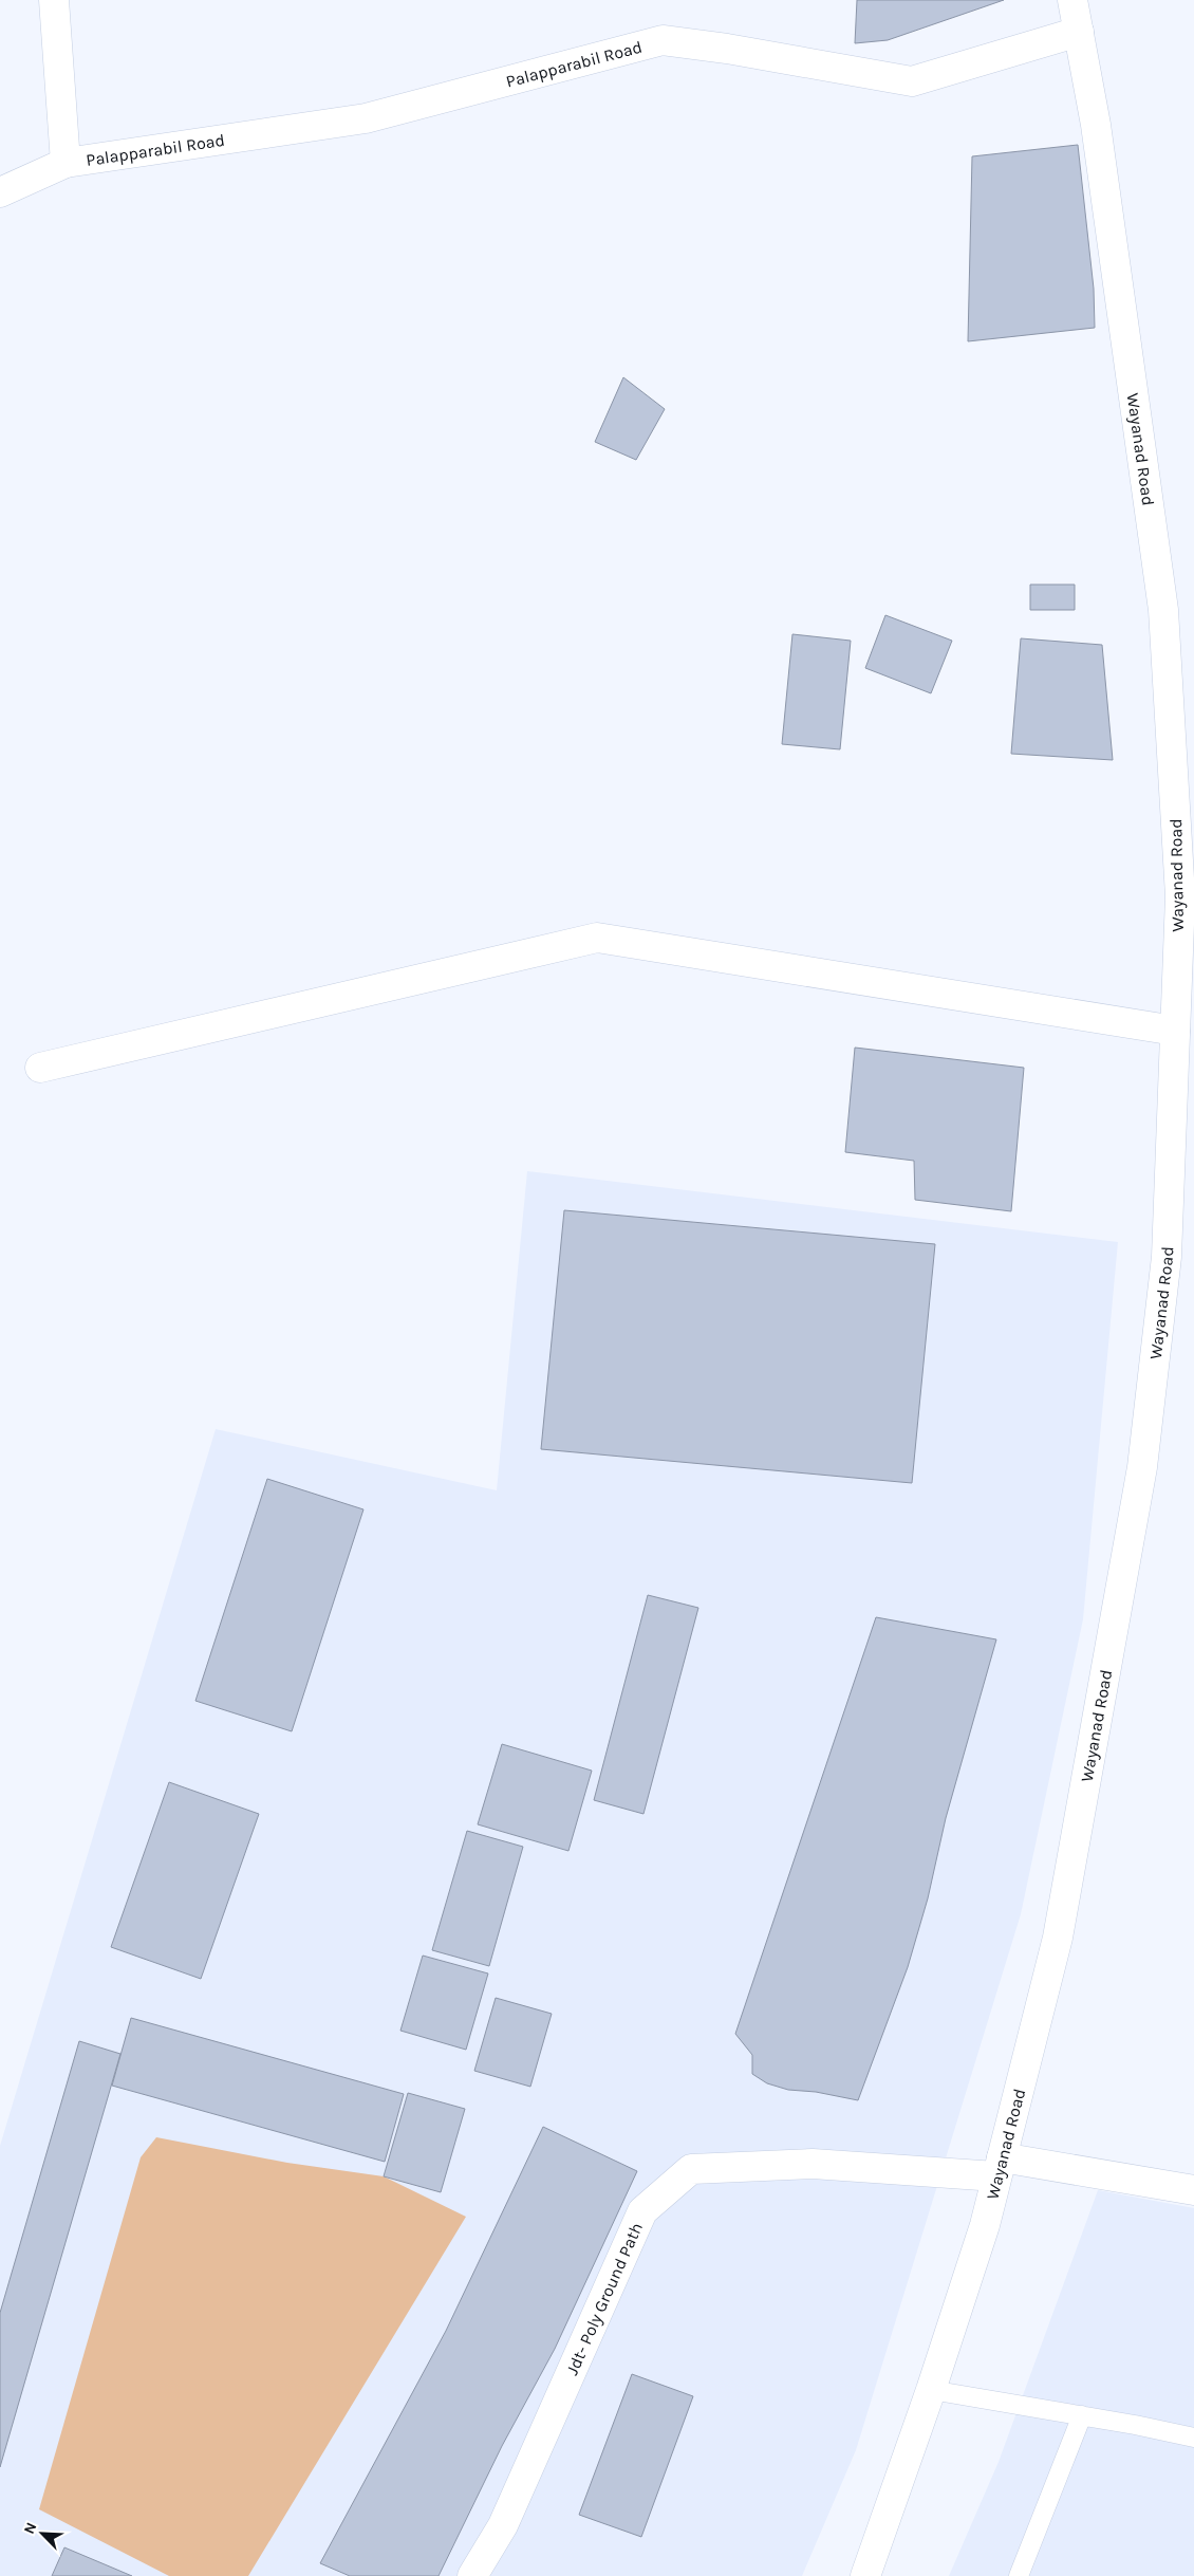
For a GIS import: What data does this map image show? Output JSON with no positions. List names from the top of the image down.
{
  "streets": {
    "main road": ["Palapparabil Road", "Wayanad Road", "Jdt- Poly Ground Path"]
  },
  "crossings": [
    ["Palapparabil Road", "Wayanad Road"],
    ["Wayanad Road", "Jdt- Poly Ground Path"]
  ],
  "north": "top left"
}
